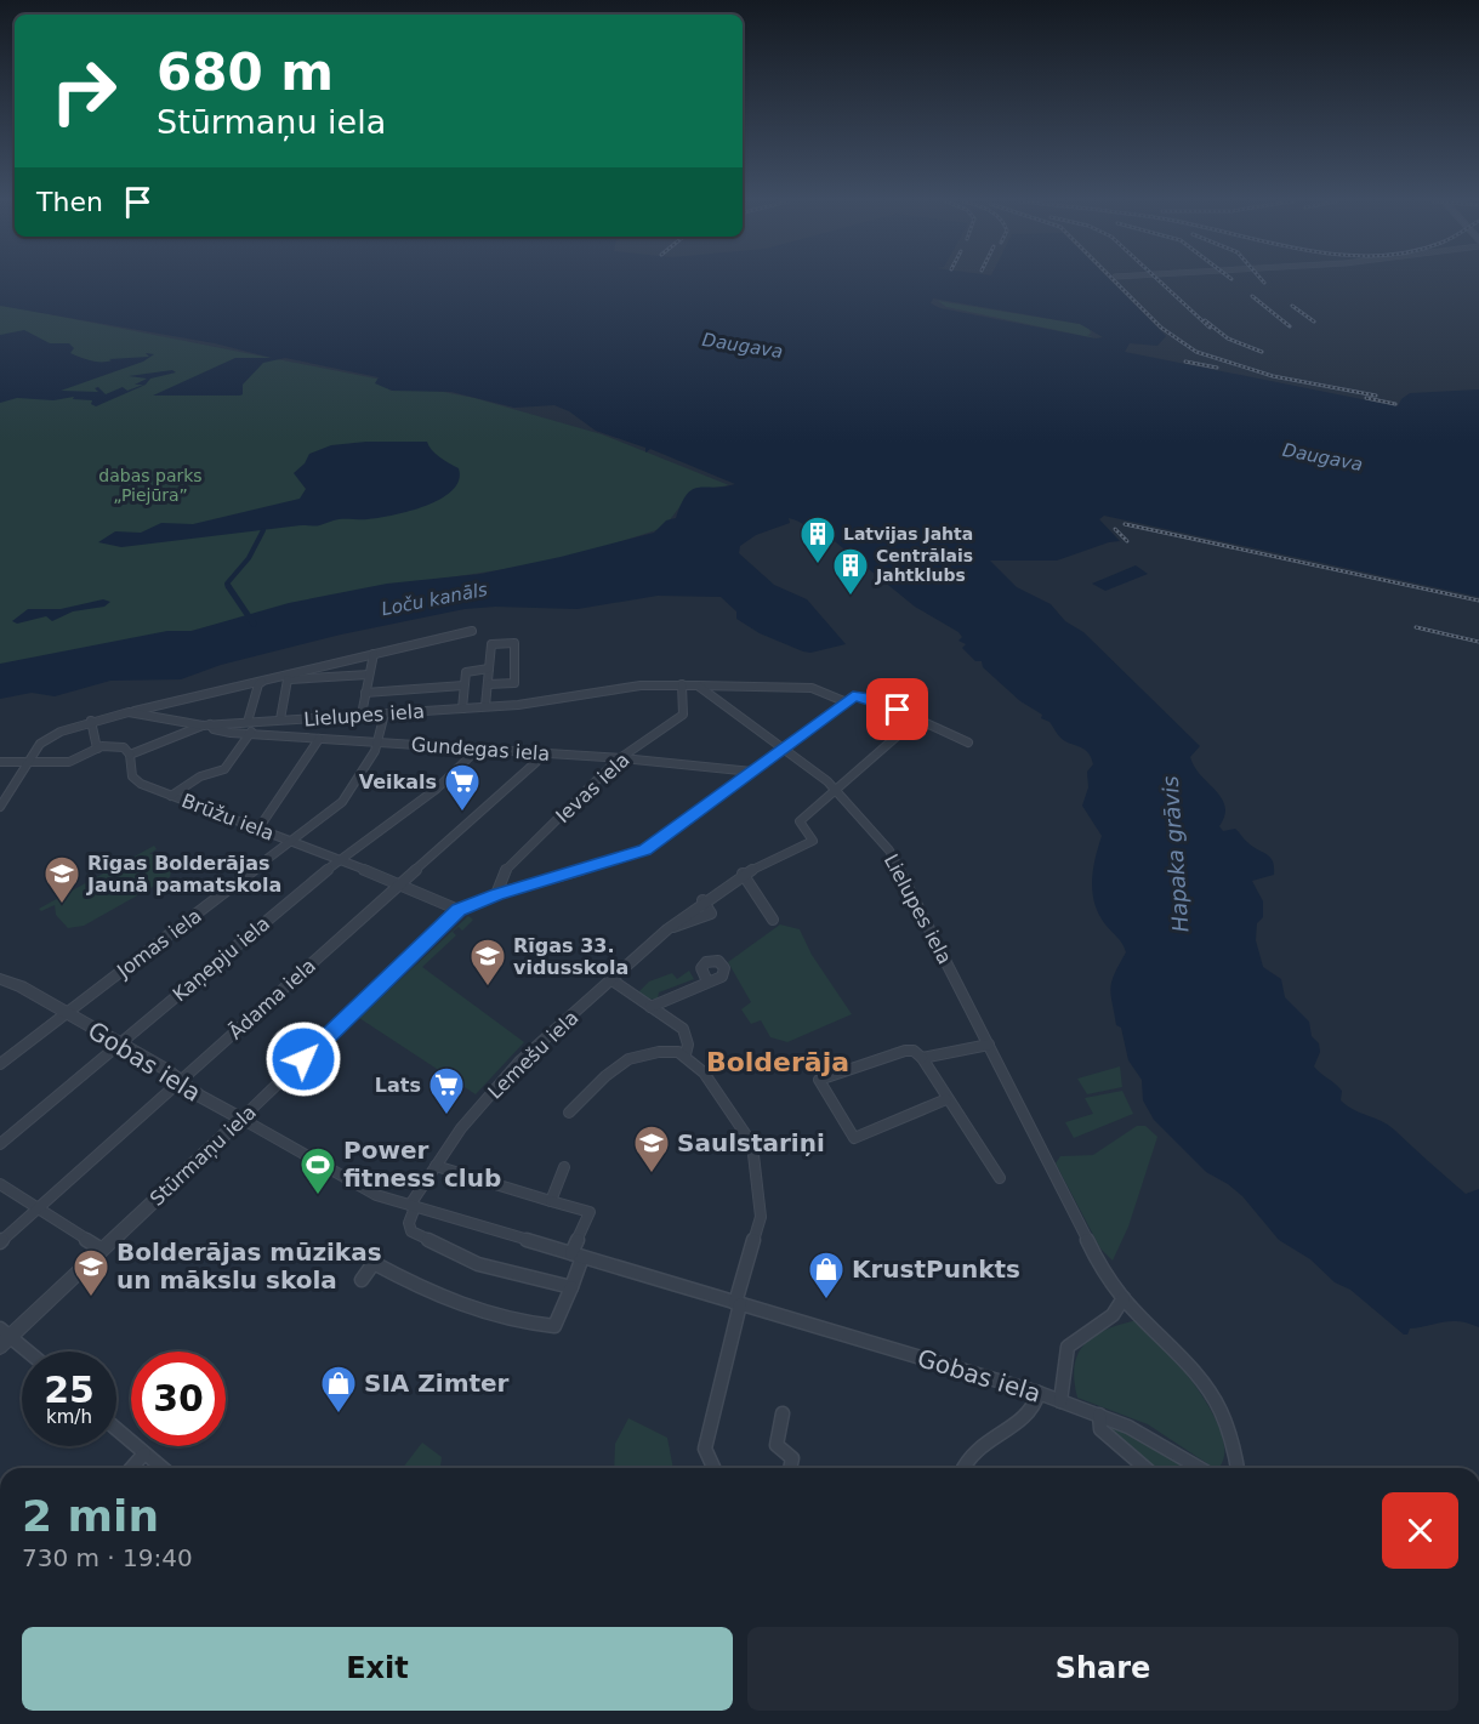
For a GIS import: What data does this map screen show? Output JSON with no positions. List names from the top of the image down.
{
  "streets": {
    "street": [
      "Lielupes iela",
      "Gundegas iela",
      "Ievas iela",
      "Brūžu iela",
      "Jomas iela",
      "Kaņepju iela",
      "Ādama iela",
      "Lemešu iela",
      "Gobas iela",
      "Stūrmaņu iela"
    ]
  },
  "crossings": [
    ["Lielupes iela", "Gundegas iela"],
    ["Lielupes iela", "Ievas iela"],
    ["Lielupes iela", "Jomas iela"],
    ["Lielupes iela", "Lemešu iela"],
    ["Lielupes iela", "Stūrmaņu iela"],
    ["Gundegas iela", "Ievas iela"],
    ["Gundegas iela", "Jomas iela"],
    ["Gundegas iela", "Kaņepju iela"],
    ["Gundegas iela", "Ādama iela"],
    ["Gundegas iela", "Stūrmaņu iela"],
    ["Ievas iela", "Stūrmaņu iela"],
    ["Brūžu iela", "Jomas iela"],
    ["Brūžu iela", "Kaņepju iela"],
    ["Brūžu iela", "Ādama iela"],
    ["Brūžu iela", "Stūrmaņu iela"],
    ["Jomas iela", "Gobas iela"],
    ["Kaņepju iela", "Gobas iela"],
    ["Ādama iela", "Gobas iela"],
    ["Lemešu iela", "Gobas iela"],
    ["Gobas iela", "Stūrmaņu iela"]
  ],
  "districts": ["Bolderāja"],
  "water": ["Daugava", "Loču kanāls", "Hapaka grāvis"],
  "parks": ["dabas parks „Piejūra”"],
  "places": {
    "building": ["Latvijas Jahta", "Centrālais Jahtklubs"],
    "supermarket": ["Veikals", "Lats"],
    "school or university": [
      "Rīgas Bolderājas Jaunā pamatskola",
      "Rīgas 33. vidusskola",
      "Saulstariņi",
      "Bolderājas mūzikas un mākslu skola"
    ],
    "sports": ["Power fitness club"],
    "shop": ["KrustPunkts", "SIA Zimter"]
  },
  "page": {
    "turn": ["680 m", "Stūrmaņu iela"],
    "then": "Then",
    "speed": "25 km/h",
    "limit": "30",
    "heading": ["2 min", "730 m · 19:40"],
    "buttons": ["Exit", "Share"]
  }
}
